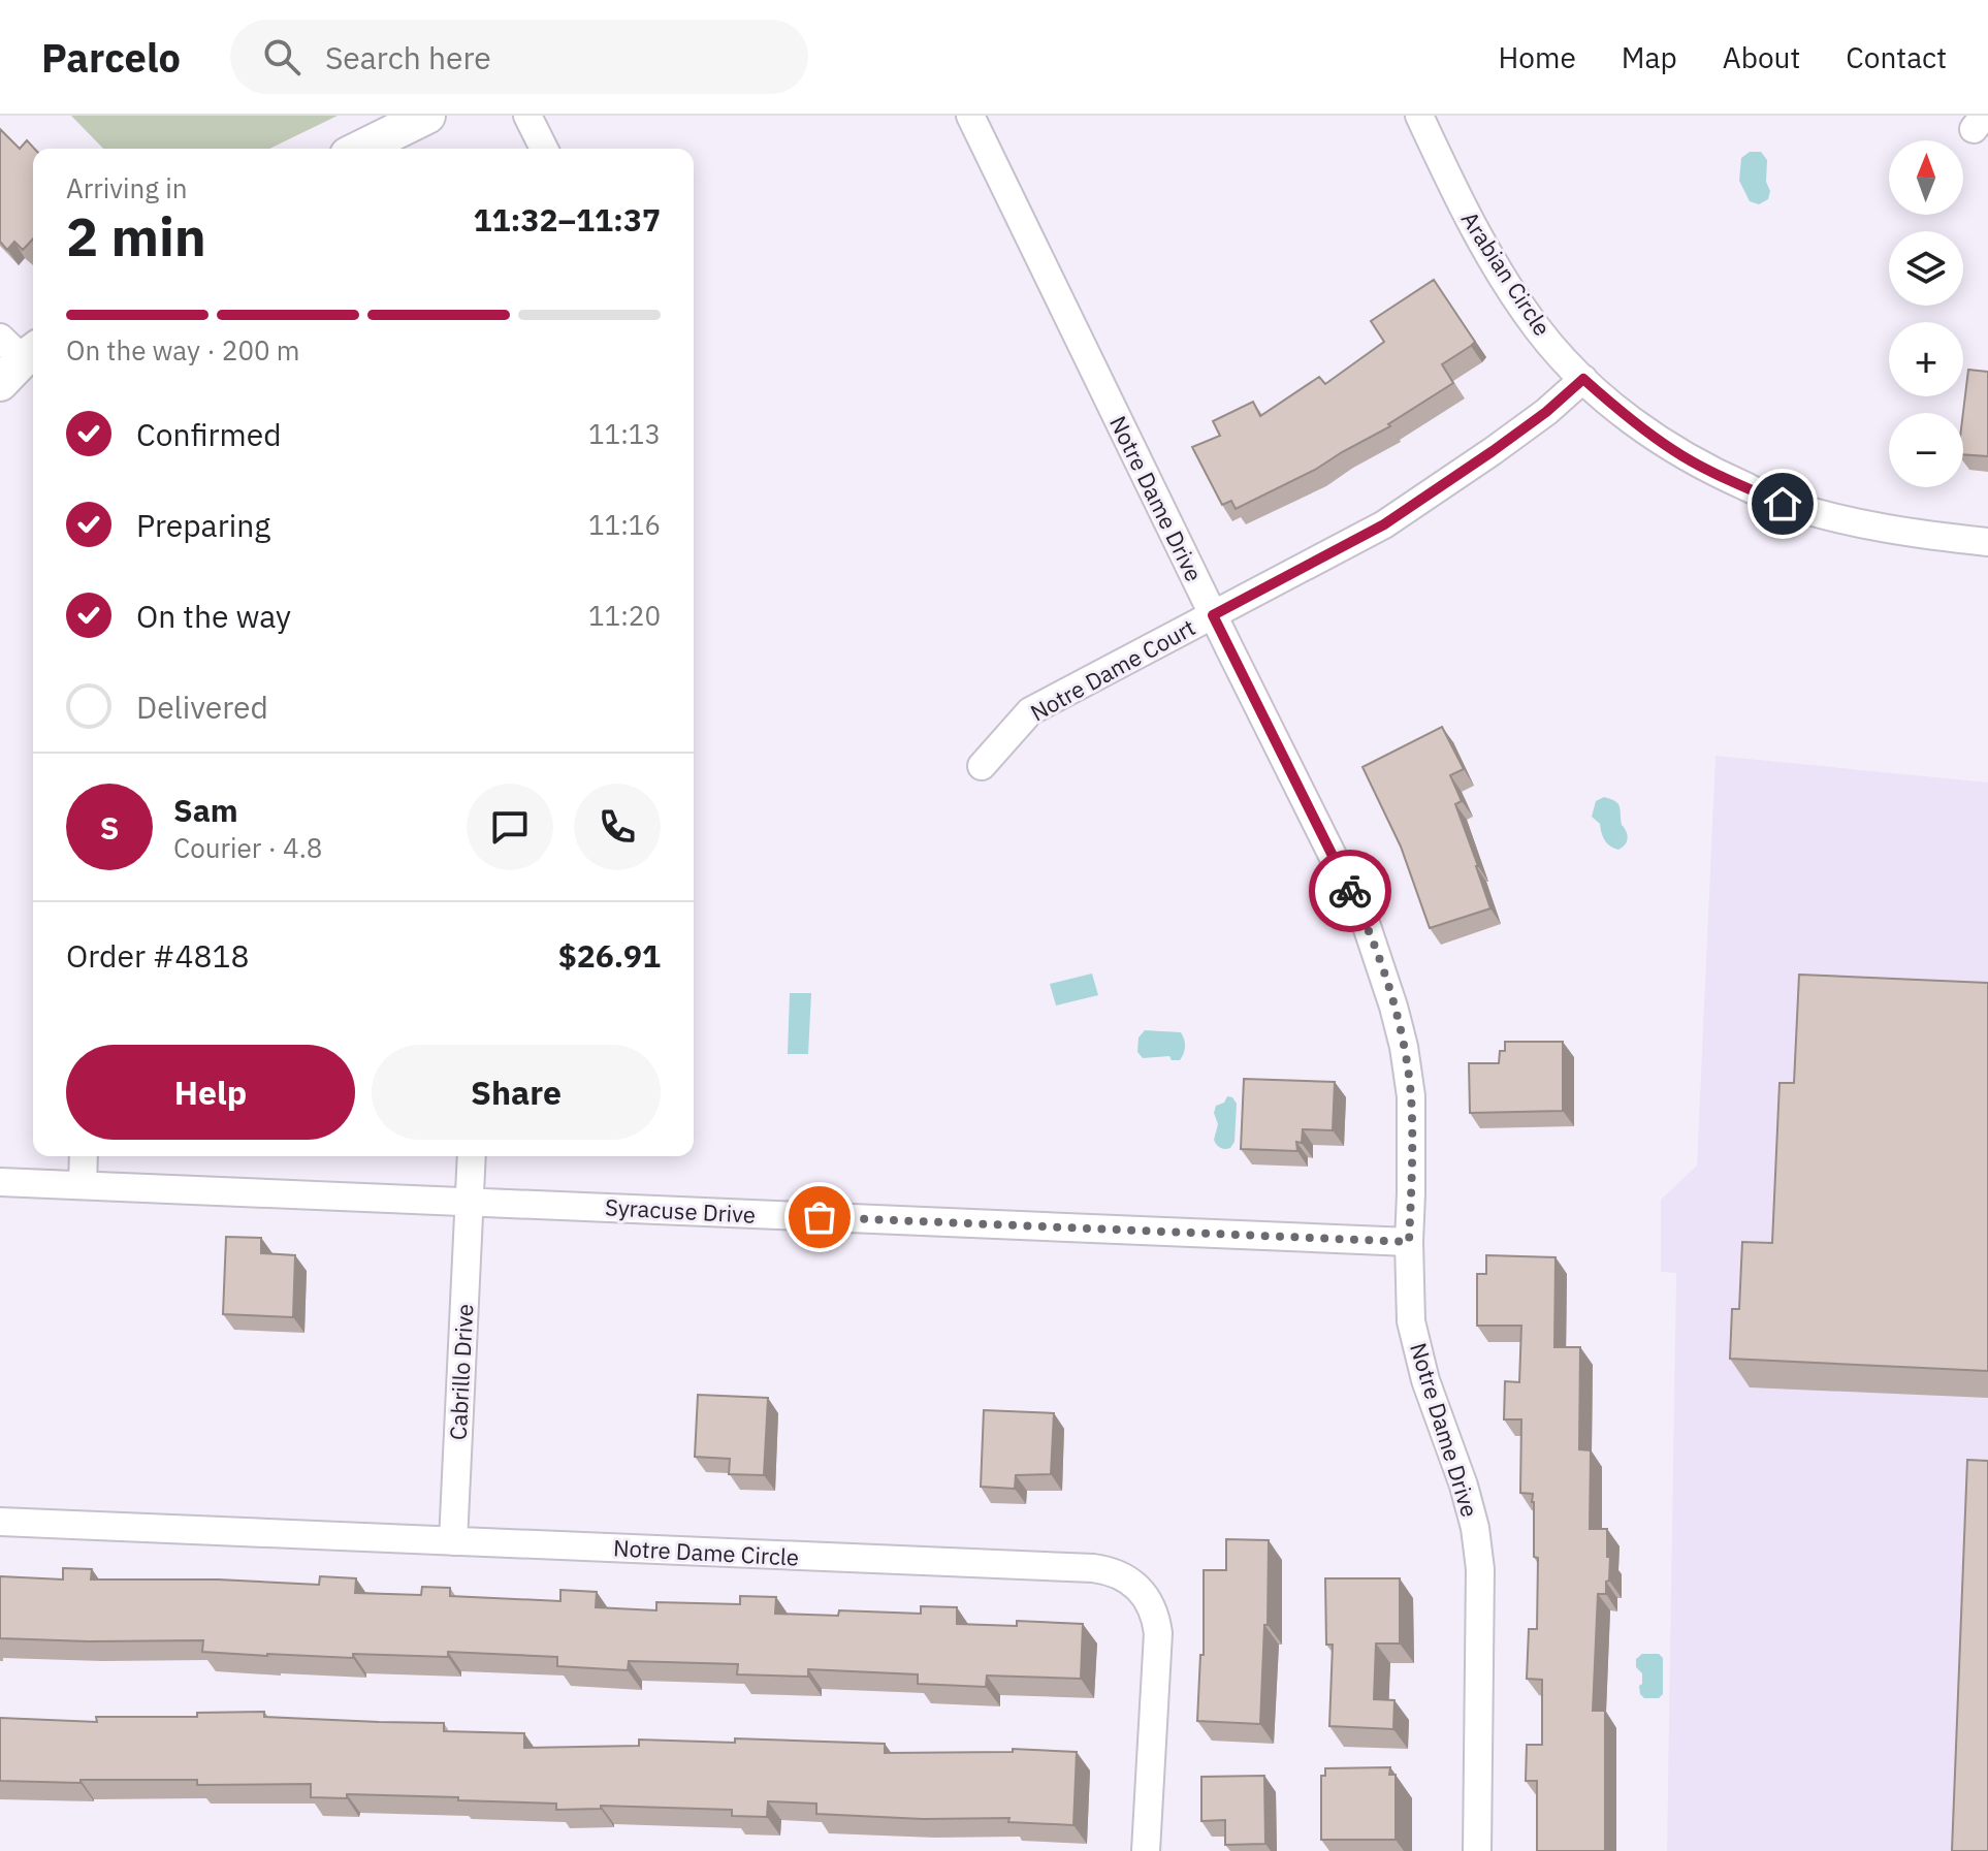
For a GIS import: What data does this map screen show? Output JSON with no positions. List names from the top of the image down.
{
  "streets": {
    "street": [
      "Arabian Circle",
      "Notre Dame Drive",
      "Notre Dame Court",
      "Syracuse Drive",
      "Cabrillo Drive",
      "Notre Dame Circle"
    ]
  },
  "crossings": [
    ["Arabian Circle", "Notre Dame Court"],
    ["Notre Dame Drive", "Notre Dame Court"],
    ["Notre Dame Drive", "Syracuse Drive"],
    ["Syracuse Drive", "Cabrillo Drive"],
    ["Cabrillo Drive", "Notre Dame Circle"]
  ],
  "north": "top",
  "page": {
    "header": "Parcelo",
    "search": "Search here",
    "nav": [
      "Home",
      "Map",
      "About",
      "Contact"
    ],
    "map_buttons": ["+", "−"],
    "heading": ["2 min", "Arriving in", "11:32–11:37"],
    "panel": [
      "Sam",
      "Courier · 4.8",
      "Order #4818",
      "$26.91"
    ],
    "bar": "On the way · 200 m",
    "list": [
      ["Confirmed", "11:13"],
      ["Preparing", "11:16"],
      ["On the way", "11:20"],
      "Delivered"
    ],
    "round": "S",
    "buttons": ["Help", "Share"]
  }
}
